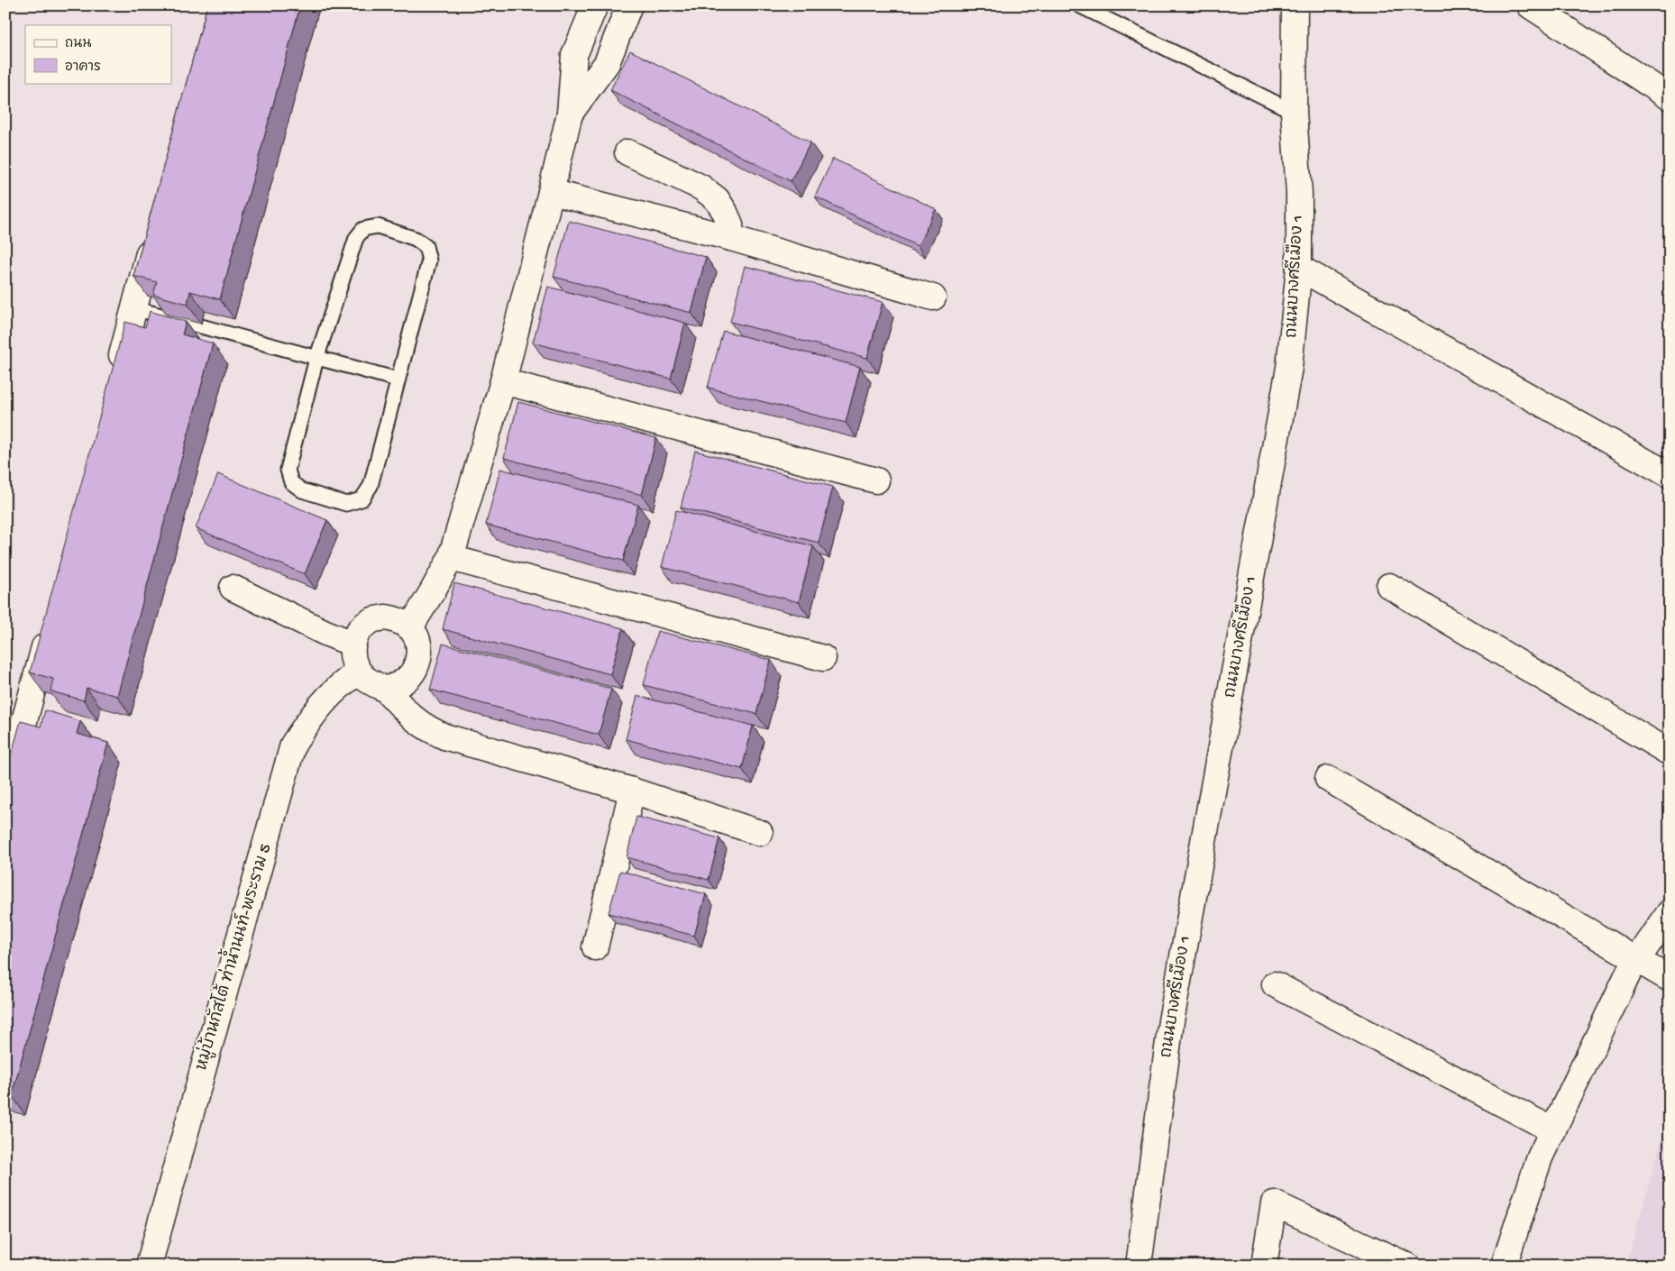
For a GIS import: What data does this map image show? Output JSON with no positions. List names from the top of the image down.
{
  "streets": {
    "street": ["ถนนบางศรีเมือง 1", "หมู่บ้านกัสโต้ ท่าน้ำนนท์-พระราม 5"]
  },
  "legend": ["ถนน", "อาคาร"]
}
